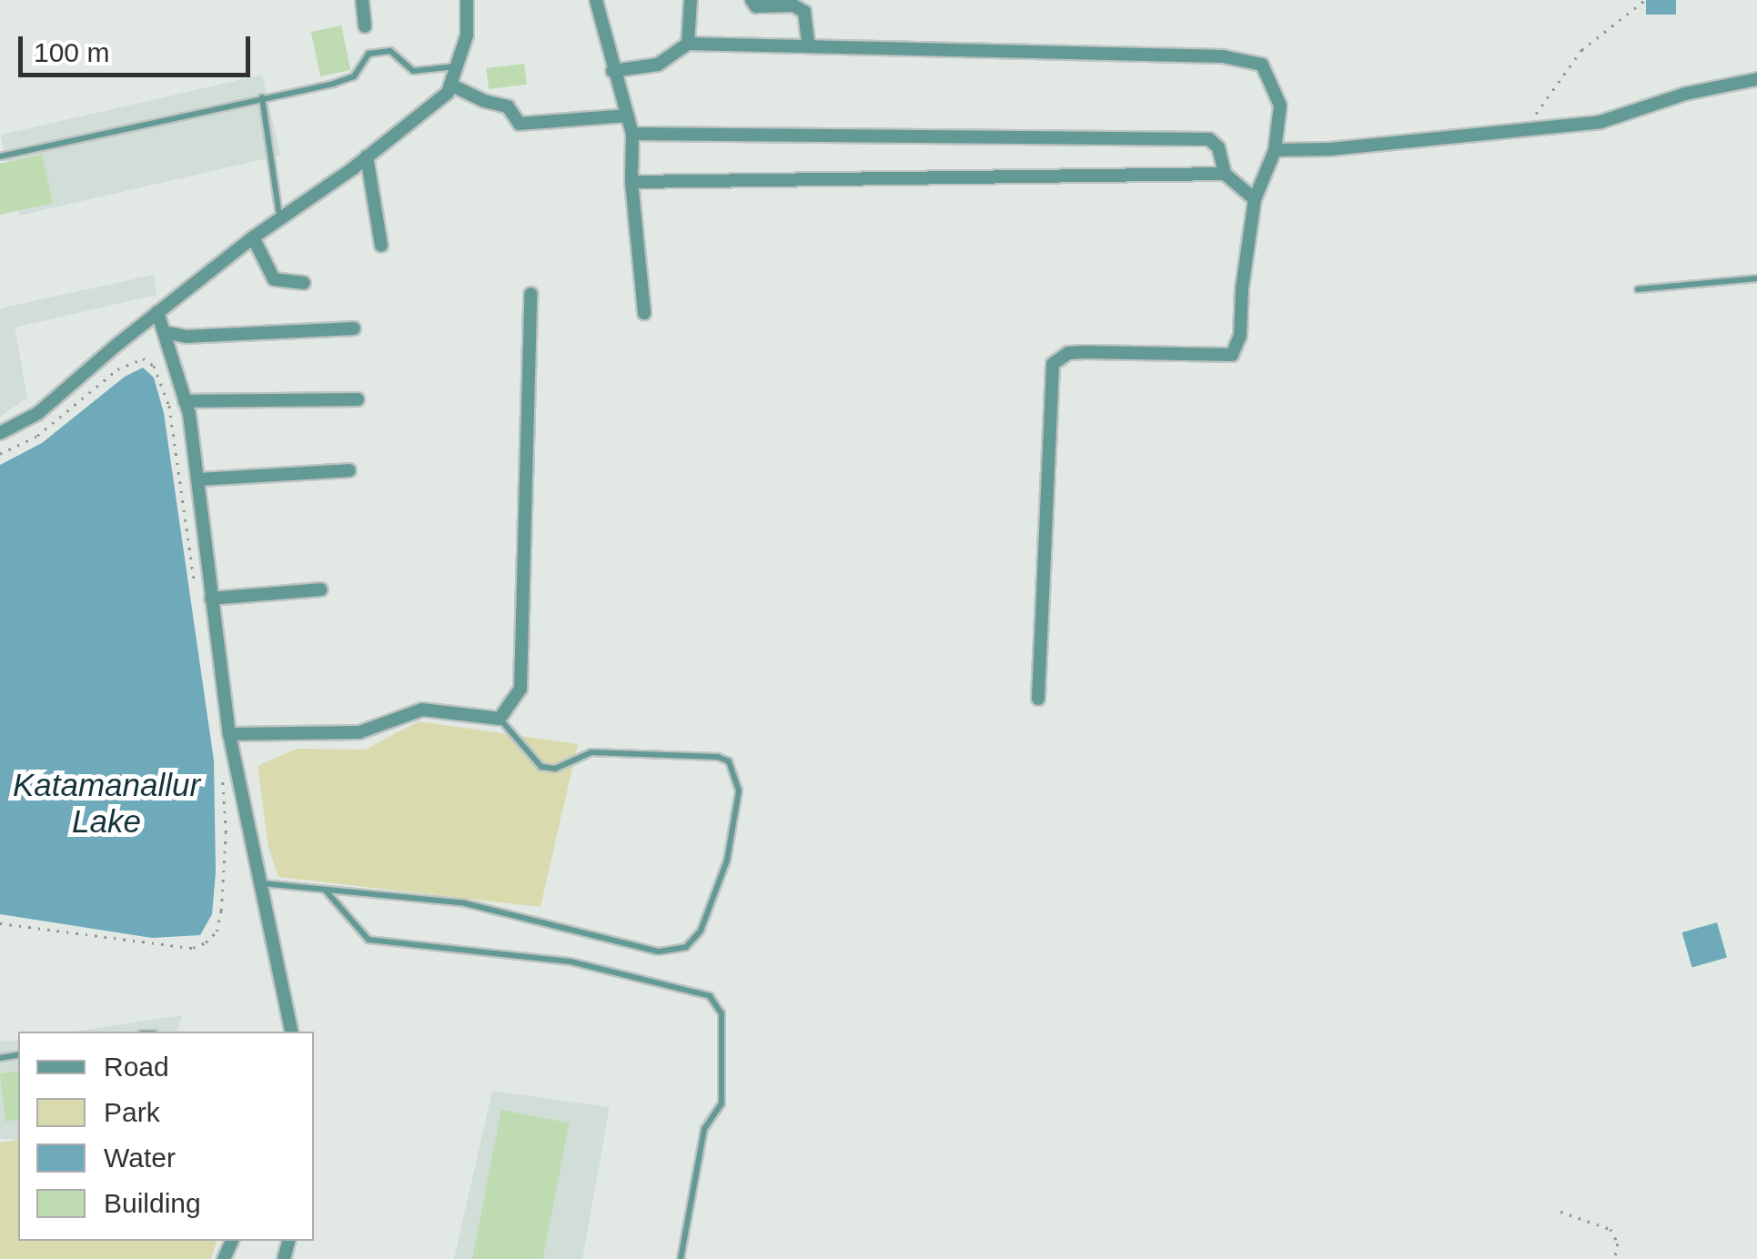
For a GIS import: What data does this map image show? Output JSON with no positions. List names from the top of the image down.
{
  "water": ["Katamanallur Lake"],
  "legend": [
    "Road",
    "Park",
    "Water",
    "Building"
  ],
  "scale_bar": "100 m"
}
